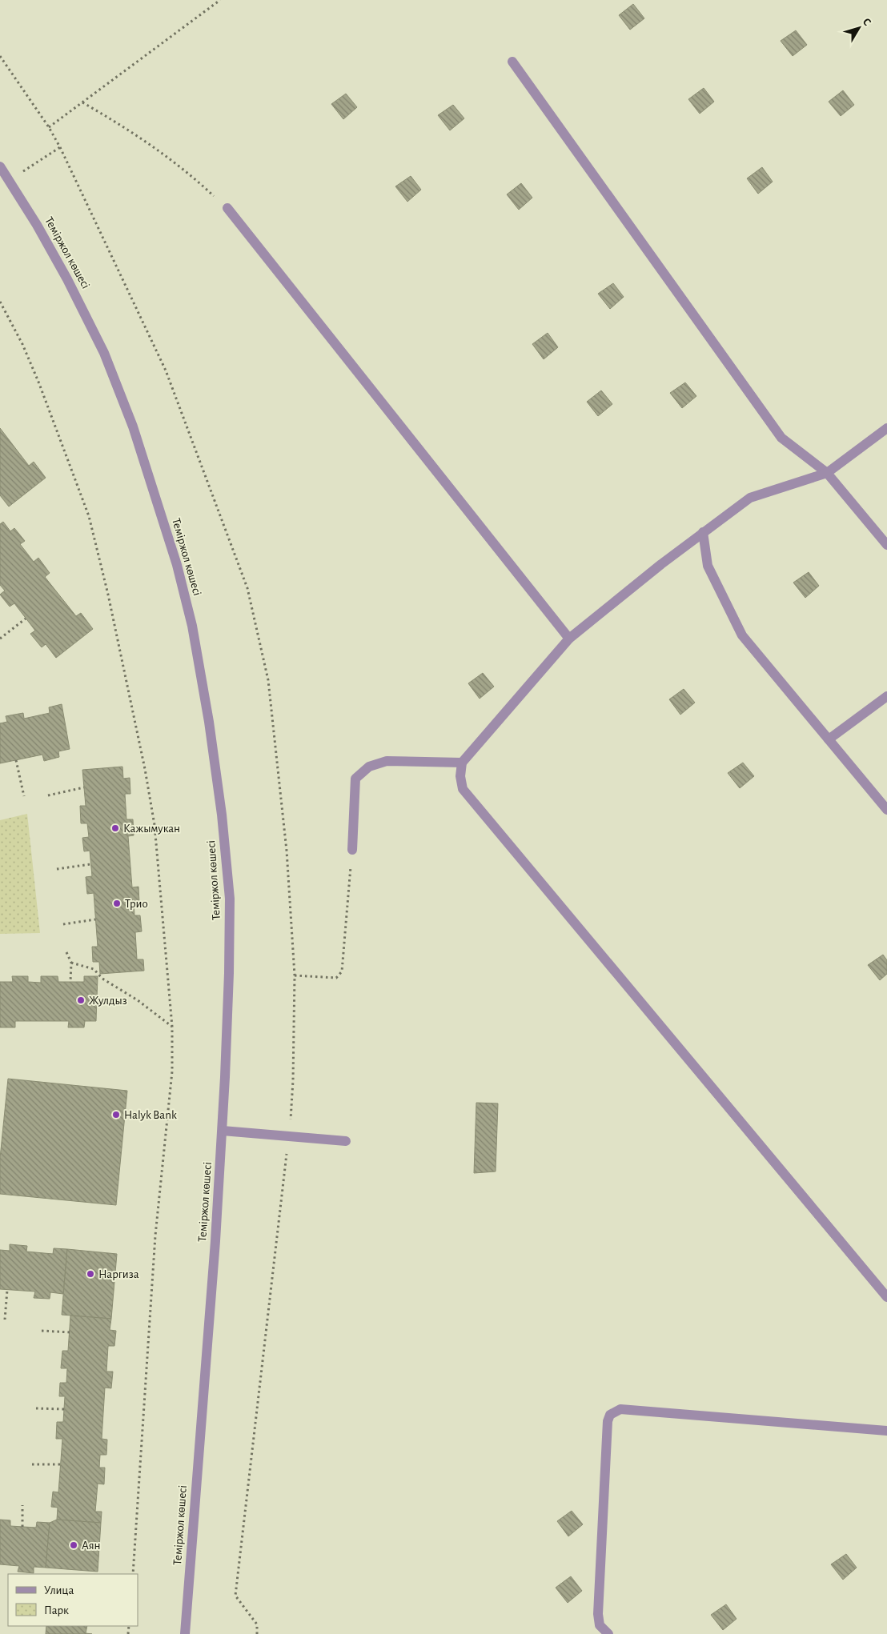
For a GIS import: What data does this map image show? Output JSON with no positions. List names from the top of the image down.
{
  "streets": {
    "street": ["Теміржол көшесі"]
  },
  "places": [
    "Кажымукан",
    "Трио",
    "Жулдыз",
    "Halyk Bank",
    "Наргиза",
    "Аян"
  ],
  "legend": ["Улица", "Парк"],
  "north": "top right"
}
